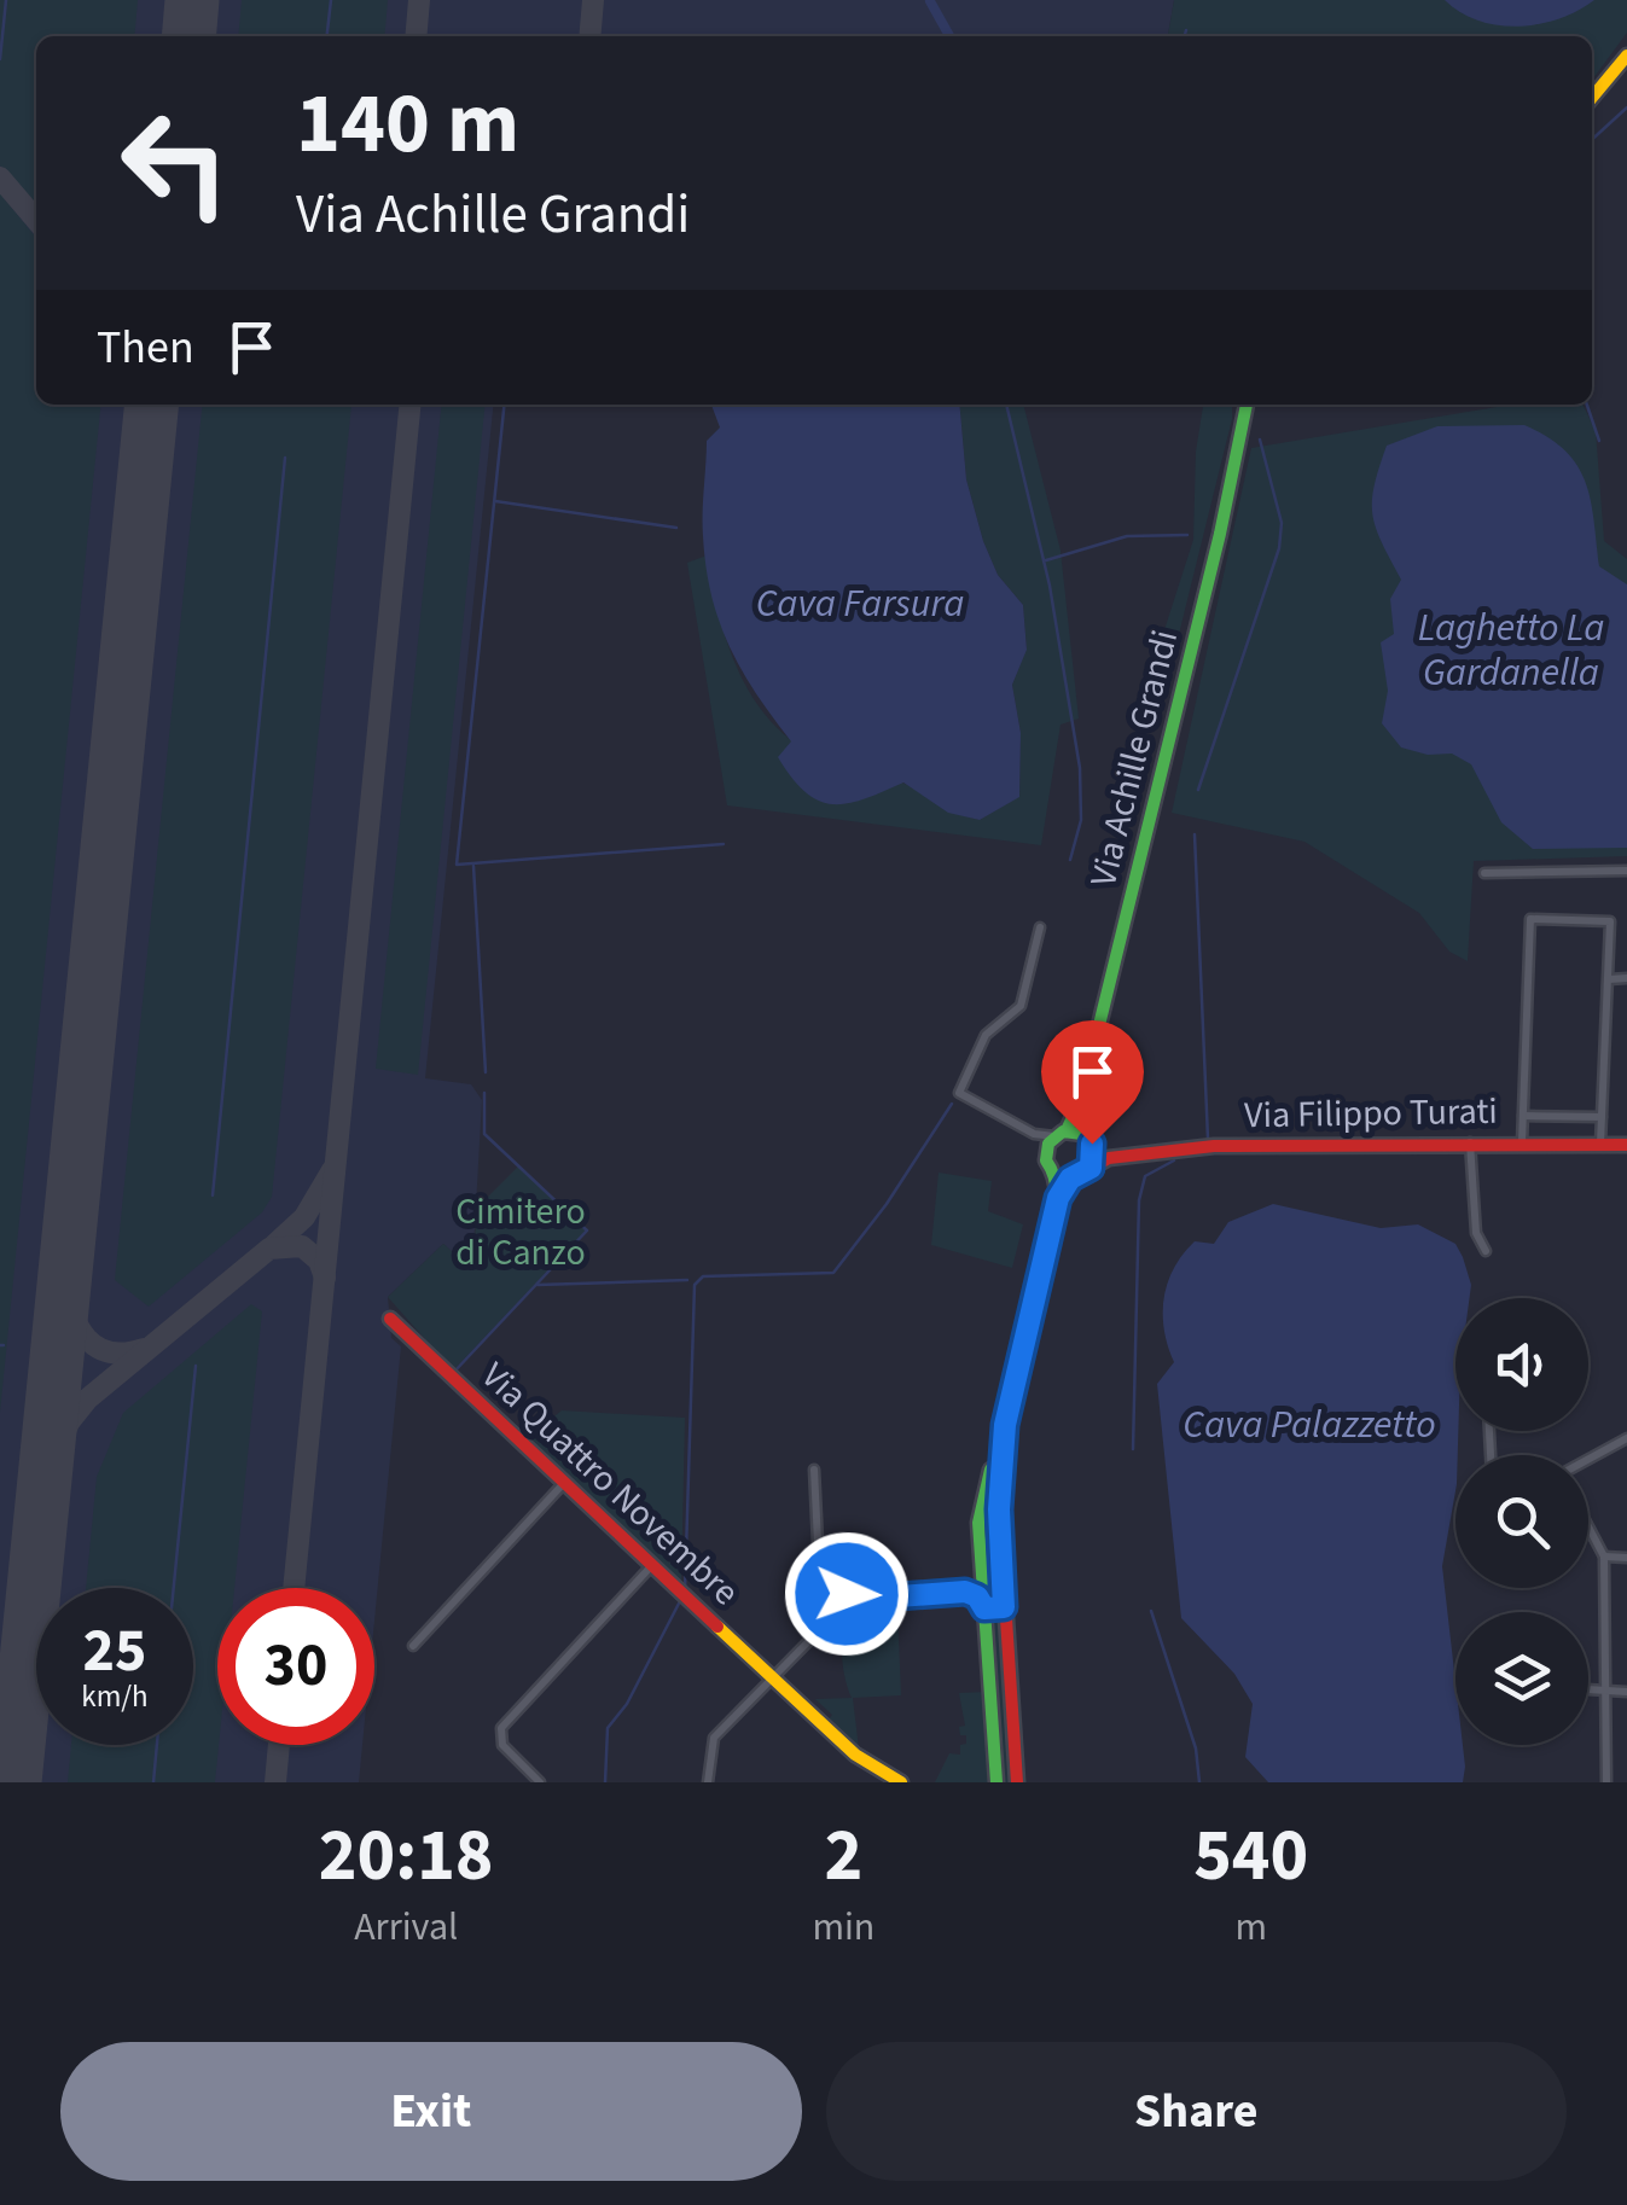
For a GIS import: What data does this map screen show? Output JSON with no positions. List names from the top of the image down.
{
  "streets": {
    "street": ["Via Achille Grandi", "Via Filippo Turati", "Via Quattro Novembre"]
  },
  "crossings": [
    ["Via Achille Grandi", "Via Filippo Turati"]
  ],
  "water": ["Cava Farsura", "Laghetto La Gardanella", "Cava Palazzetto"],
  "parks": ["Cimitero di Canzo"],
  "page": {
    "turn": ["140 m", "Via Achille Grandi"],
    "then": "Then",
    "speed": "25 km/h",
    "limit": "30",
    "eta": [
      "20:18",
      "Arrival",
      "2",
      "min",
      "540",
      "m"
    ],
    "buttons": ["Exit", "Share"]
  }
}
